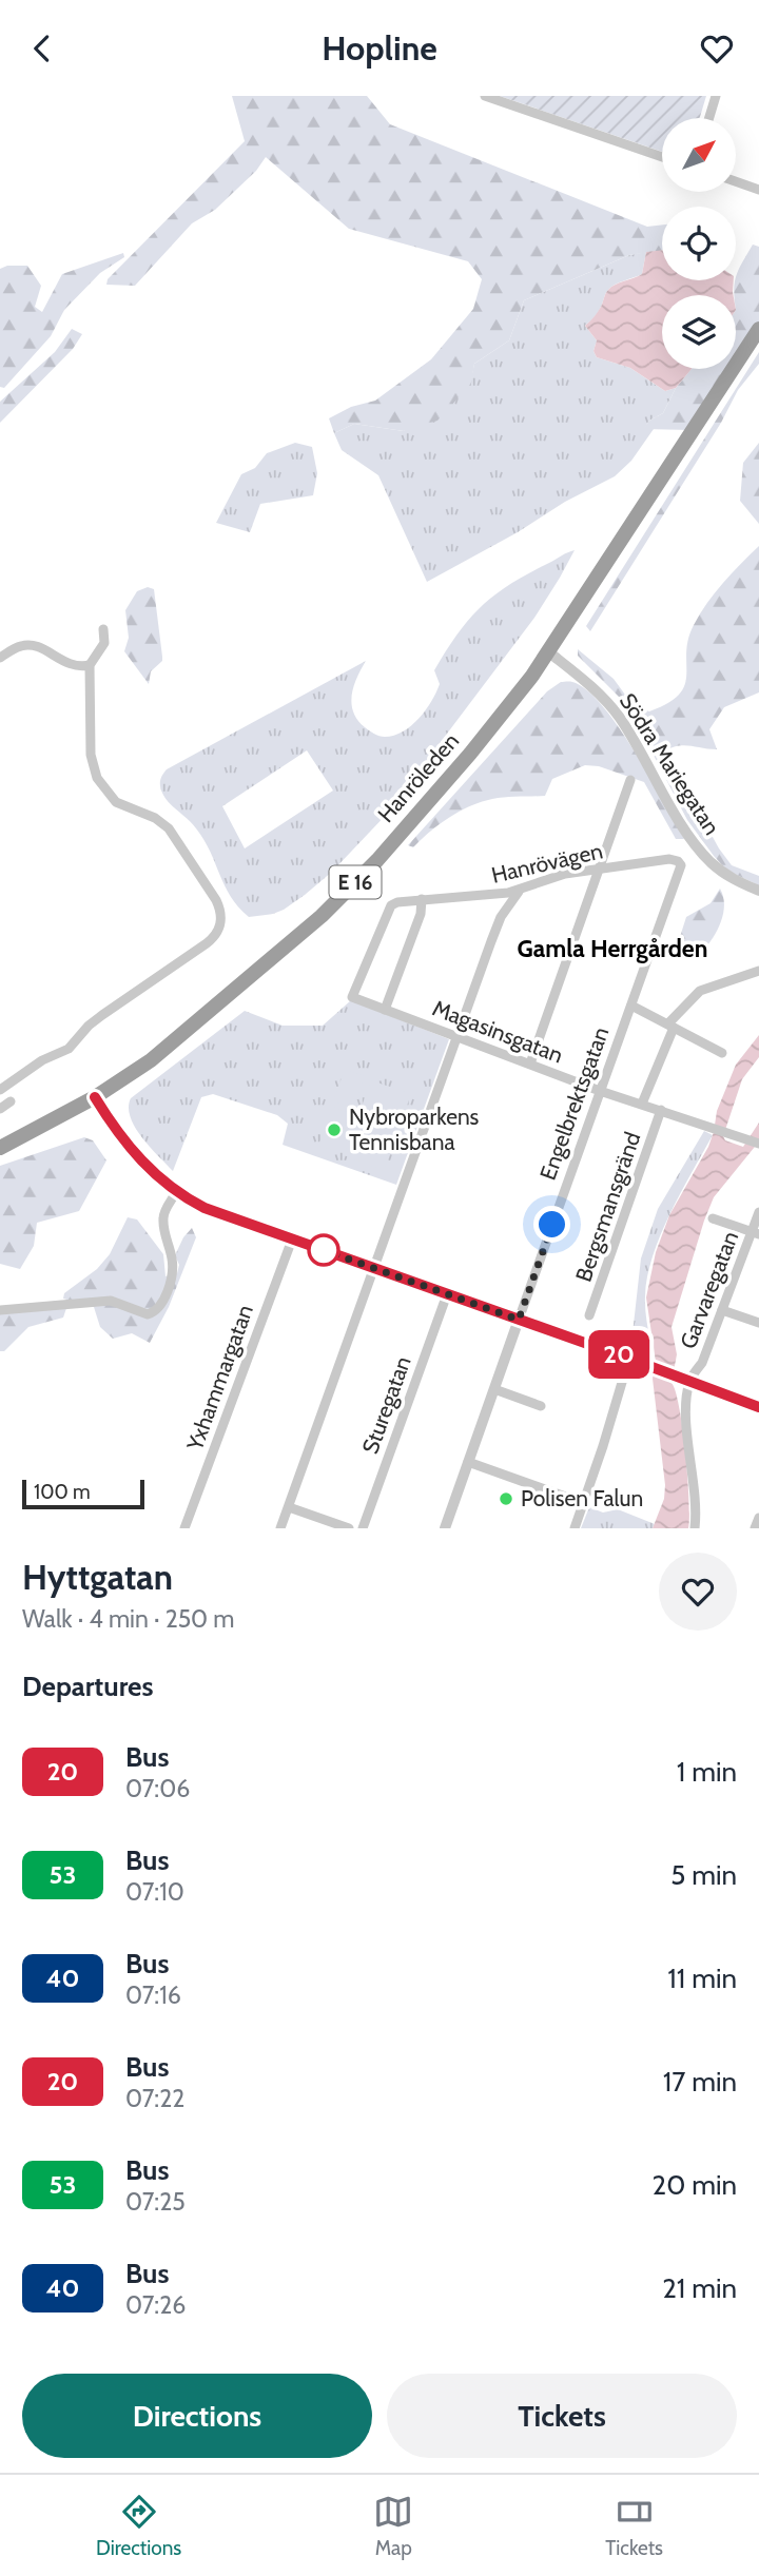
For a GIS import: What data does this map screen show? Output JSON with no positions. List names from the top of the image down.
{
  "streets": {
    "highway": ["Hanröleden", "E 16"],
    "street": [
      "Södra Mariegatan",
      "Hanrövägen",
      "Magasinsgatan",
      "Engelbrektsgatan",
      "Bergsmansgränd",
      "Garvaregatan",
      "Yxhammargatan",
      "Sturegatan"
    ]
  },
  "crossings": [
    ["Södra Mariegatan", "Hanröleden"],
    ["Hanrövägen", "Magasinsgatan"],
    ["Hanrövägen", "Engelbrektsgatan"],
    ["Magasinsgatan", "Engelbrektsgatan"],
    ["Magasinsgatan", "Bergsmansgränd"]
  ],
  "districts": ["Gamla Herrgården"],
  "places": ["Nybroparkens Tennisbana", "Polisen Falun"],
  "lines": ["bus line 20"],
  "scale_bar": "100 m",
  "north": "top right",
  "page": {
    "header": "Hopline",
    "on_map": "20",
    "scale": "100 m",
    "heading": [
      ["Hyttgatan", "Walk · 4 min · 250 m"],
      "Departures"
    ],
    "list": [
      {
        "mark": "20",
        "name": "Bus",
        "note": "07:06",
        "value": "1 min"
      },
      {
        "mark": "53",
        "name": "Bus",
        "note": "07:10",
        "value": "5 min"
      },
      {
        "mark": "40",
        "name": "Bus",
        "note": "07:16",
        "value": "11 min"
      },
      {
        "mark": "20",
        "name": "Bus",
        "note": "07:22",
        "value": "17 min"
      },
      {
        "mark": "53",
        "name": "Bus",
        "note": "07:25",
        "value": "20 min"
      },
      {
        "mark": "40",
        "name": "Bus",
        "note": "07:26",
        "value": "21 min"
      }
    ],
    "buttons": ["Directions", "Tickets"],
    "tabs": ["Directions", "Map", "Tickets"]
  }
}
